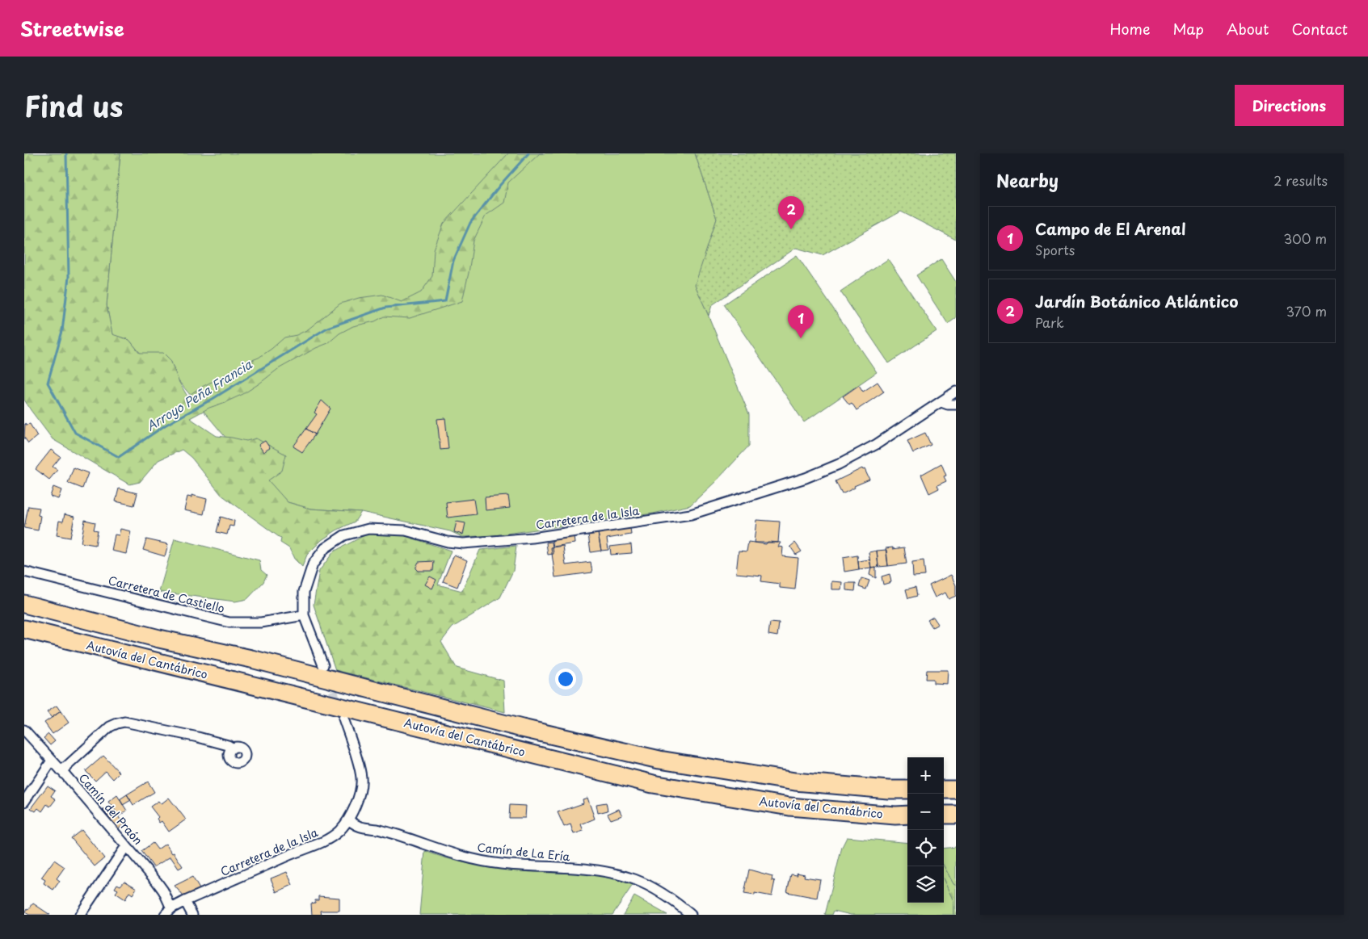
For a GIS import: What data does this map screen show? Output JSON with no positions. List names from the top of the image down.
{
  "streets": {
    "highway": ["Autovía del Cantábrico"],
    "street": [
      "Carretera de la Isla",
      "Carretera de Castiello",
      "Camín del Praón",
      "Camín de La Ería"
    ]
  },
  "crossings": [
    ["Carretera de la Isla", "Carretera de Castiello"],
    ["Carretera de la Isla", "Camín del Praón"],
    ["Carretera de la Isla", "Camín de La Ería"]
  ],
  "water": ["Arroyo Peña Francia"],
  "page": {
    "header": "Streetwise",
    "nav": [
      "Home",
      "Map",
      "About",
      "Contact"
    ],
    "title": "Find us",
    "buttons": "Directions",
    "heading": ["Nearby", "2 results"],
    "pins": ["2", "1"],
    "list": [
      {
        "mark": "1",
        "name": "Campo de El Arenal",
        "note": "Sports",
        "value": "300 m"
      },
      {
        "mark": "2",
        "name": "Jardín Botánico Atlántico",
        "note": "Park",
        "value": "370 m"
      }
    ],
    "map_buttons": ["+", "−"]
  }
}
